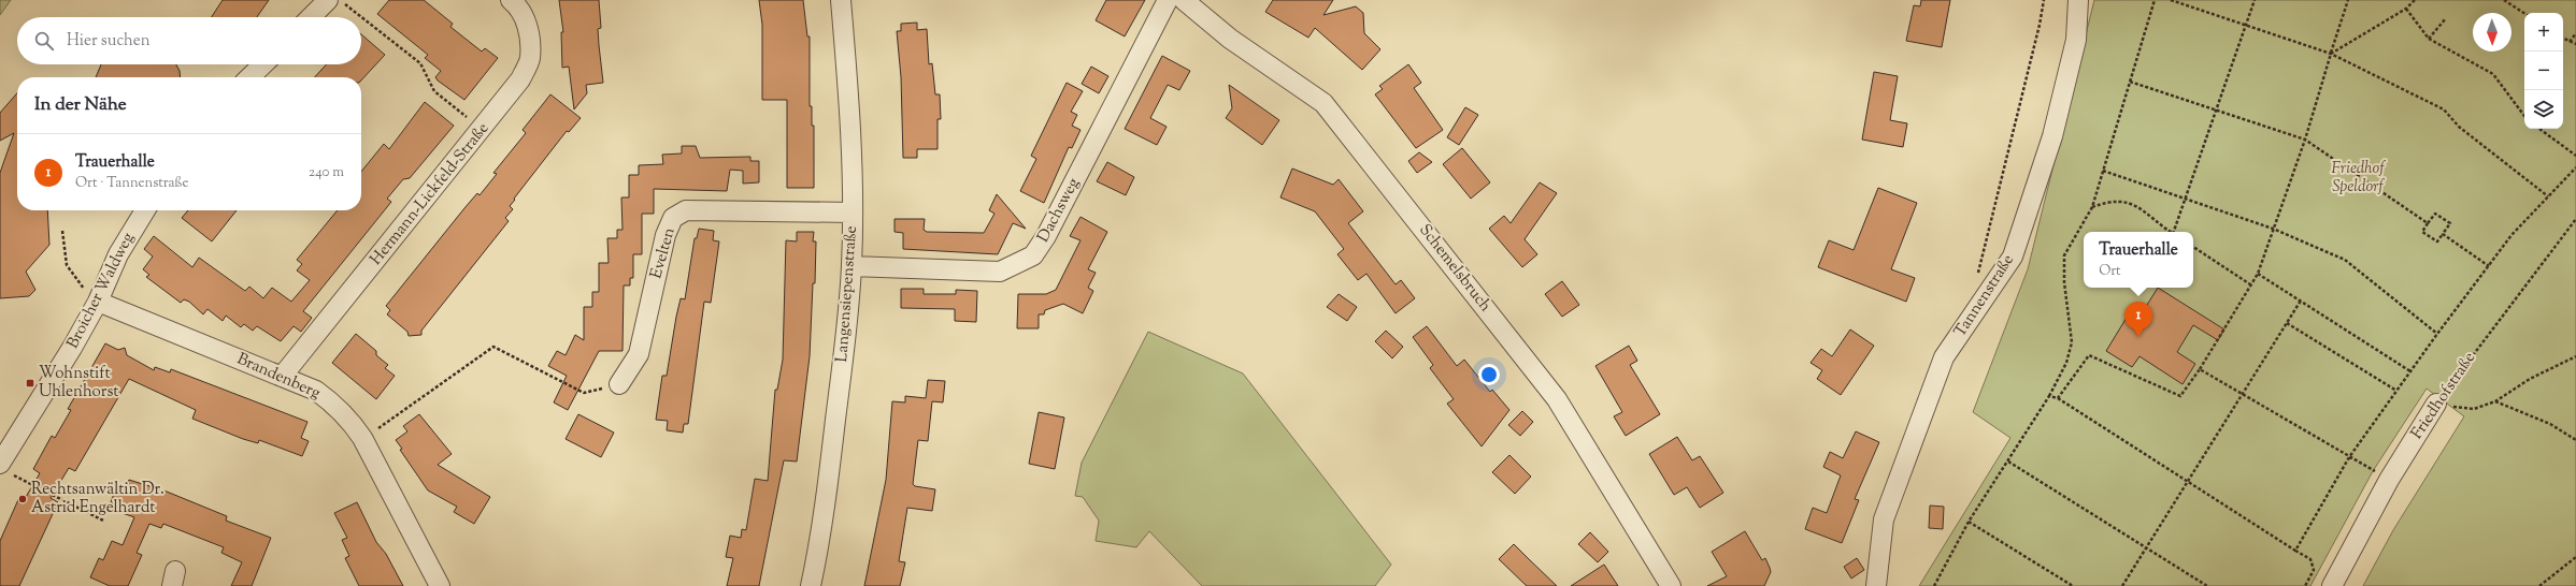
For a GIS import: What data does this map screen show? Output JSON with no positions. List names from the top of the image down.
{
  "streets": {
    "street": [
      "Hermann-Lickfeld-Straße",
      "Dachsweg",
      "Evelten",
      "Schemelsbruch",
      "Broicher Waldweg",
      "Langensiepenstraße",
      "Tannenstraße",
      "Brandenberg",
      "Friedhofstraße"
    ]
  },
  "crossings": [
    ["Hermann-Lickfeld-Straße", "Brandenberg"],
    ["Dachsweg", "Langensiepenstraße"],
    ["Evelten", "Langensiepenstraße"],
    ["Broicher Waldweg", "Brandenberg"]
  ],
  "parks": ["Friedhof Speldorf"],
  "places": {
    "transit": ["Wohnstift Uhlenhorst"],
    "other": ["Rechtsanwältin Dr. Astrid Engelhardt"]
  },
  "north": "bottom",
  "page": {
    "map_buttons": ["+", "−"],
    "search": "Hier suchen",
    "heading": "In der Nähe",
    "list": [
      {
        "mark": "1",
        "name": "Trauerhalle",
        "note": "Ort · Tannenstraße",
        "value": "240 m"
      }
    ],
    "popup": ["Trauerhalle", "Ort"],
    "pins": "1"
  }
}
